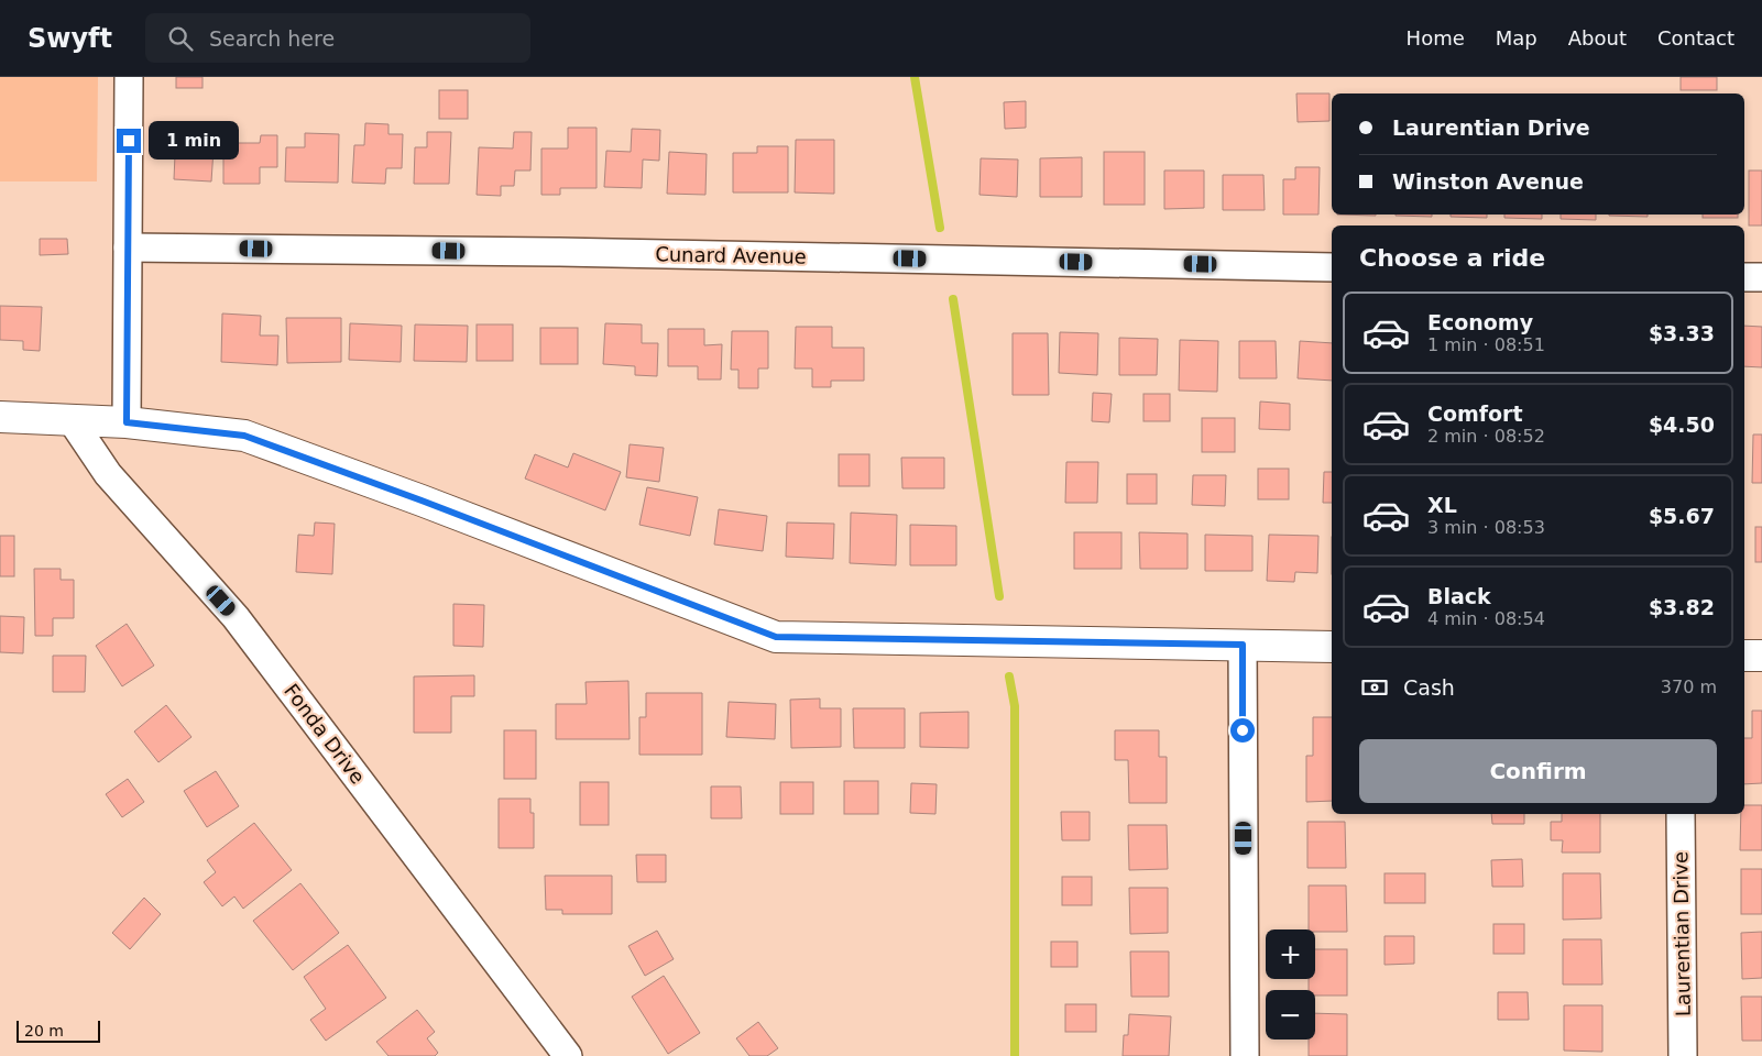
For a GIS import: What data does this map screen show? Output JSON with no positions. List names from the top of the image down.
{
  "streets": {
    "street": ["Cunard Avenue", "Fonda Drive", "Laurentian Drive"]
  },
  "scale_bar": "20 m",
  "page": {
    "header": "Swyft",
    "search": "Search here",
    "nav": [
      "Home",
      "Map",
      "About",
      "Contact"
    ],
    "banner": ["Laurentian Drive", "Winston Avenue"],
    "bubble": "1 min",
    "heading": "Choose a ride",
    "list": [
      {
        "name": "Economy",
        "note": "1 min · 08:51",
        "value": "$3.33"
      },
      {
        "name": "Comfort",
        "note": "2 min · 08:52",
        "value": "$4.50"
      },
      {
        "name": "XL",
        "note": "3 min · 08:53",
        "value": "$5.67"
      },
      {
        "name": "Black",
        "note": "4 min · 08:54",
        "value": "$3.82"
      }
    ],
    "pay": ["Cash", "370 m"],
    "buttons": "Confirm",
    "map_buttons": ["+", "−"],
    "scale": "20 m"
  }
}
